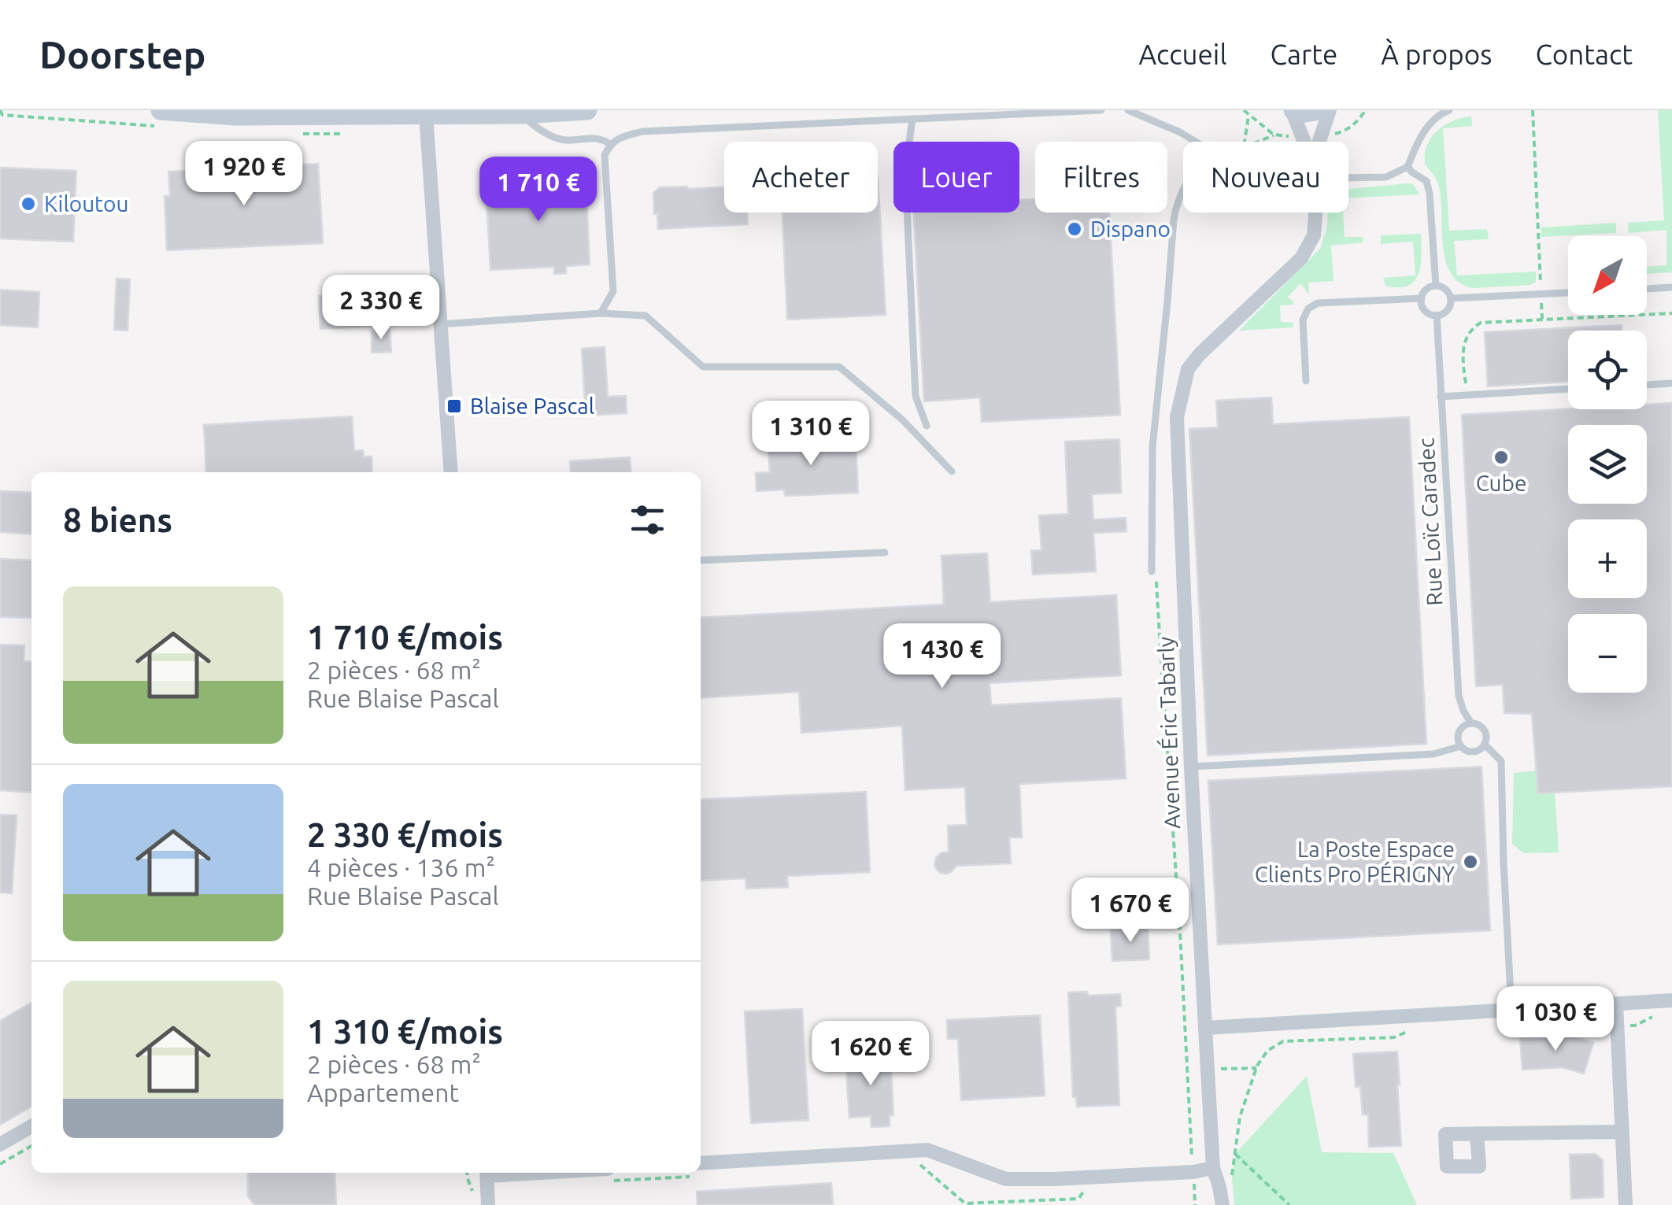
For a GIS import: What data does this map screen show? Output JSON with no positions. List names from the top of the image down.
{
  "streets": {
    "street": ["Avenue Éric Tabarly"],
    "lane": ["Rue Loïc Caradec"]
  },
  "places": {
    "other": [
      "Kiloutou",
      "Dispano",
      "Cube",
      "La Poste Espace Clients Pro PÉRIGNY"
    ],
    "transit": ["Blaise Pascal"]
  },
  "north": "bottom left",
  "page": {
    "header": "Doorstep",
    "nav": [
      "Accueil",
      "Carte",
      "À propos",
      "Contact"
    ],
    "price": [
      "1 920 €",
      "1 710 €",
      "2 330 €",
      "1 310 €",
      "1 430 €",
      "1 670 €",
      "1 030 €",
      "1 620 €"
    ],
    "chip": [
      "Acheter",
      "Louer",
      "Filtres",
      "Nouveau"
    ],
    "map_buttons": ["+", "−"],
    "heading": "8 biens",
    "list": [
      {
        "name": "1 710 €/mois",
        "note": "2 pièces · 68 m² · Rue Blaise Pascal"
      },
      {
        "name": "2 330 €/mois",
        "note": "4 pièces · 136 m² · Rue Blaise Pascal"
      },
      {
        "name": "1 310 €/mois",
        "note": "2 pièces · 68 m² · Appartement"
      }
    ]
  }
}
